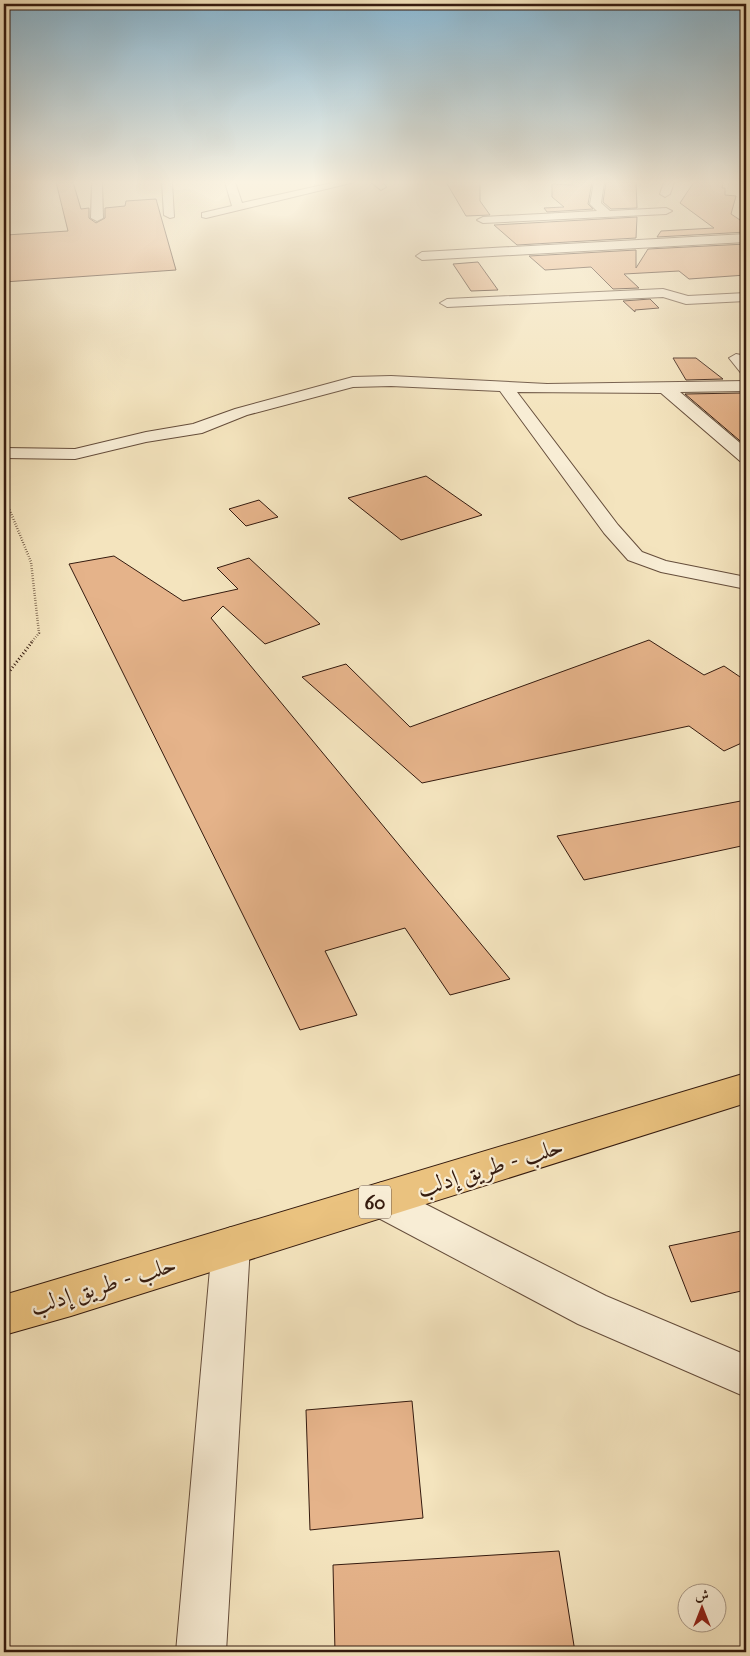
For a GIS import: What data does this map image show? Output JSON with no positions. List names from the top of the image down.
{
  "streets": {
    "highway": ["حلب - طريق إدلب", "60"]
  },
  "north": "top"
}
